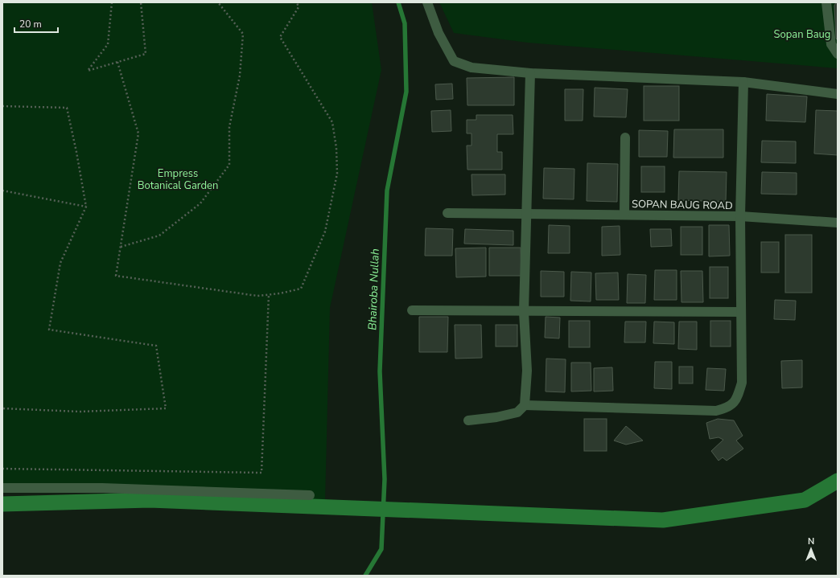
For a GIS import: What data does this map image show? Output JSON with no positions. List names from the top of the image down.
{
  "streets": {
    "street": ["SOPAN BAUG ROAD"]
  },
  "water": ["Bhairoba Nullah"],
  "parks": ["Sopan Baug", "Empress Botanical Garden"],
  "scale_bar": "20 m",
  "north": "top"
}
